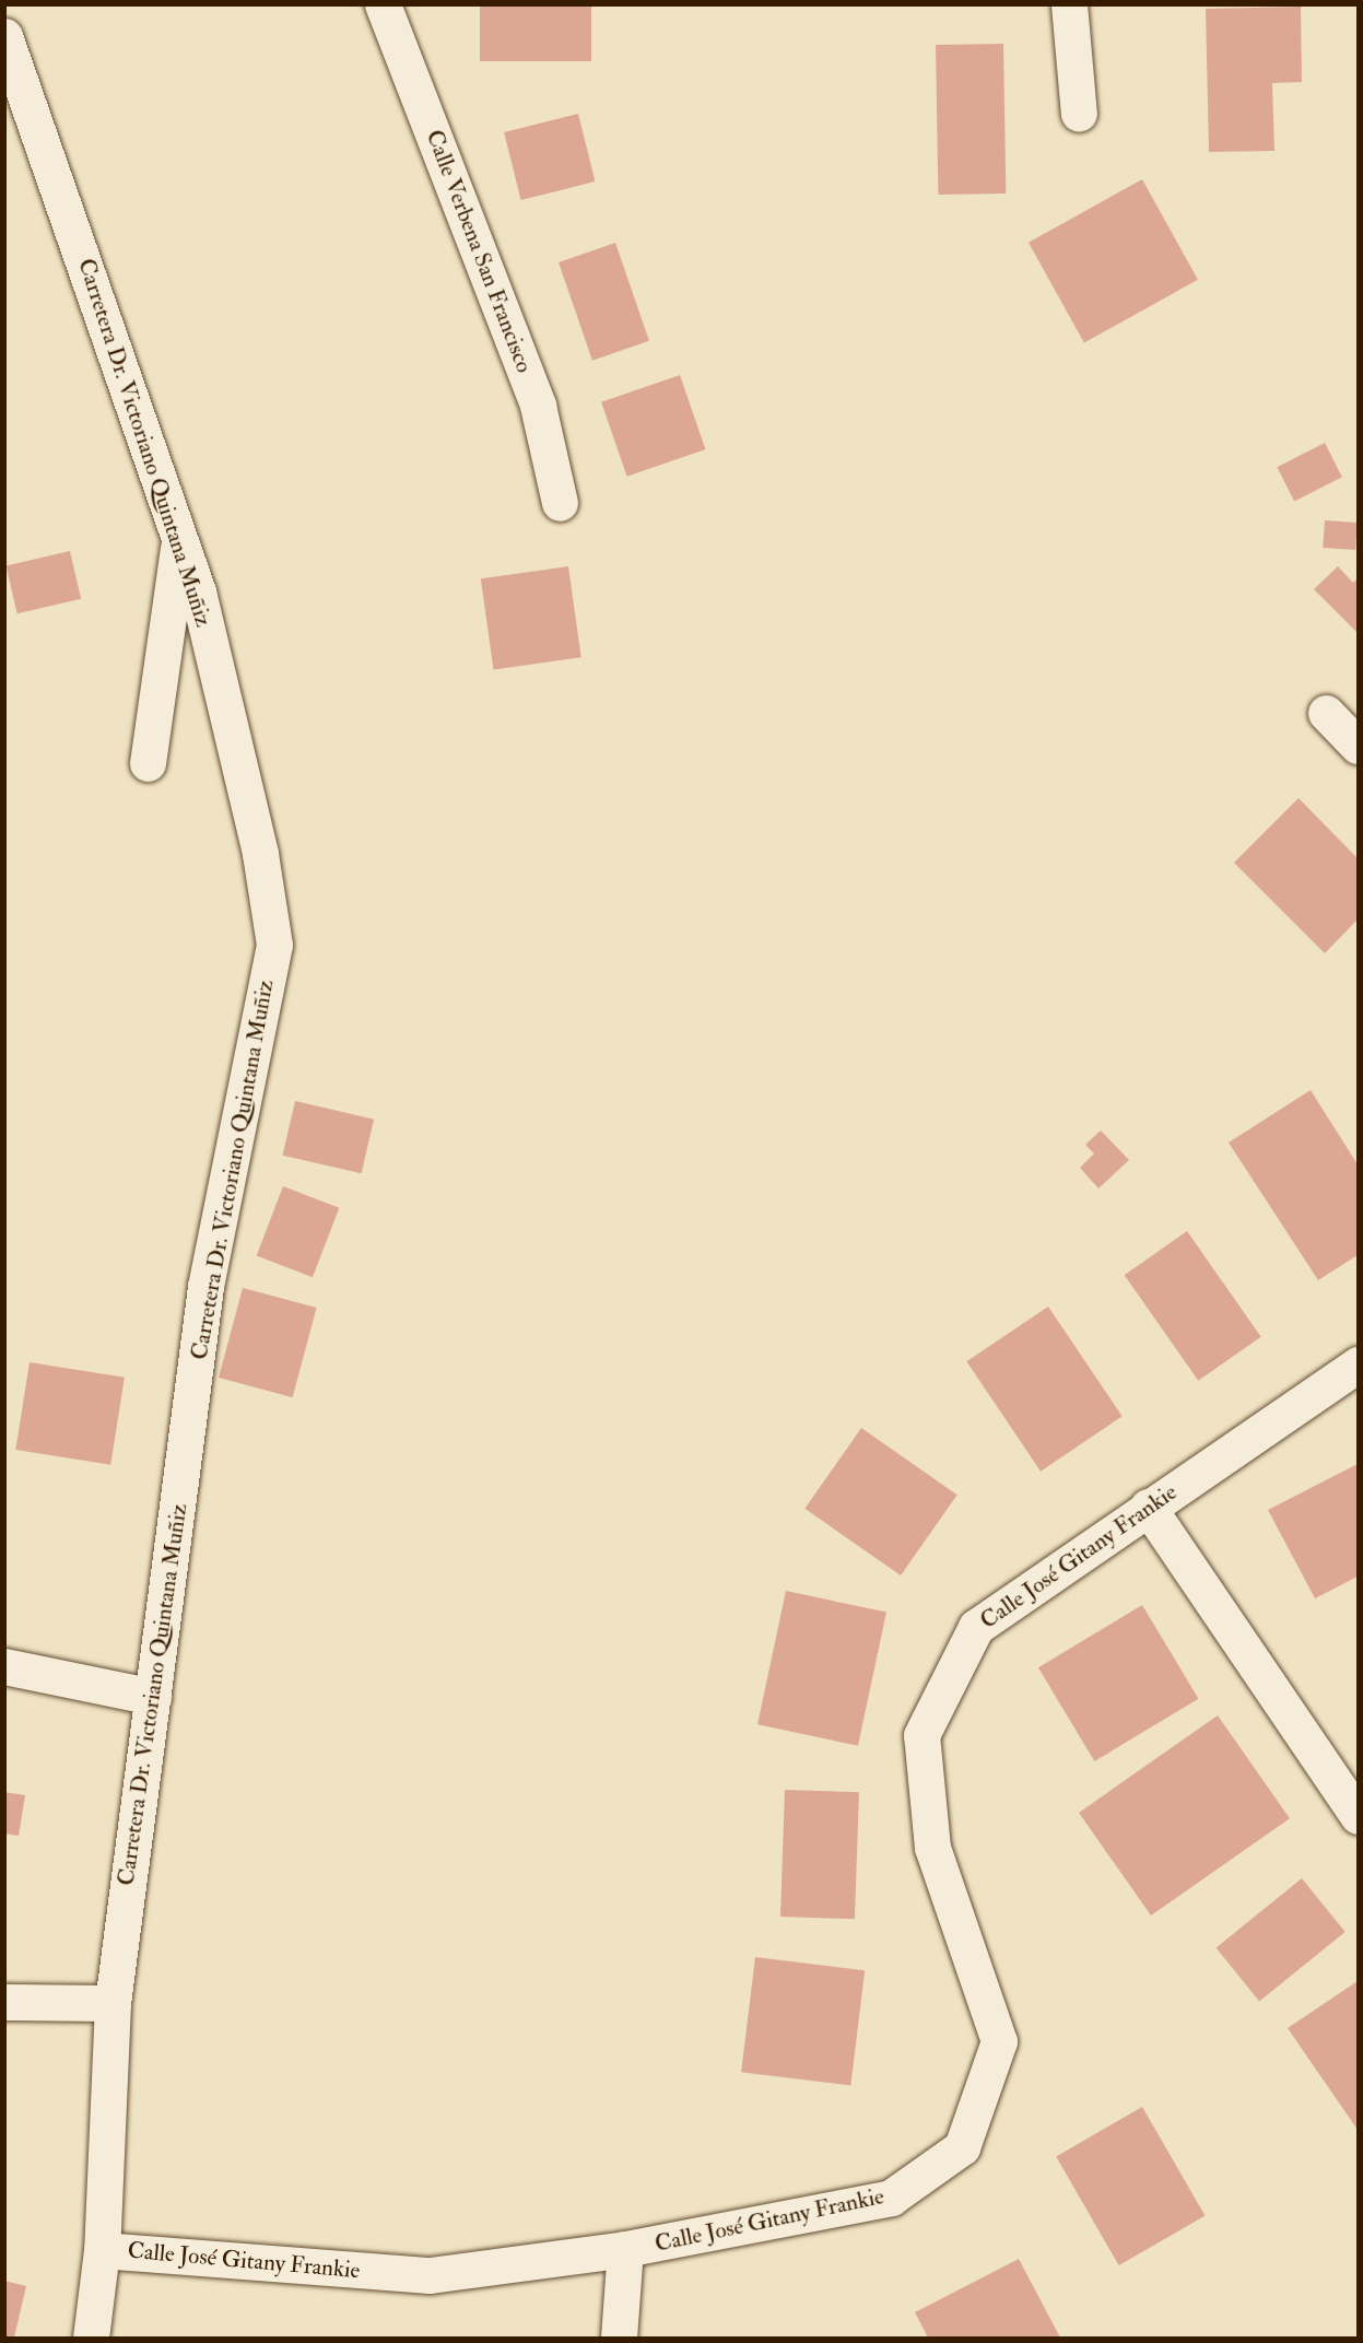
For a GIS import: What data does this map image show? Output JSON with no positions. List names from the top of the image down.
{
  "streets": {
    "street": ["Calle Verbena San Francisco", "Carretera Dr. Victoriano Quintana Muñiz", "Calle José Gitany Frankie"]
  },
  "crossings": [
    ["Carretera Dr. Victoriano Quintana Muñiz", "Calle José Gitany Frankie"]
  ]
}
